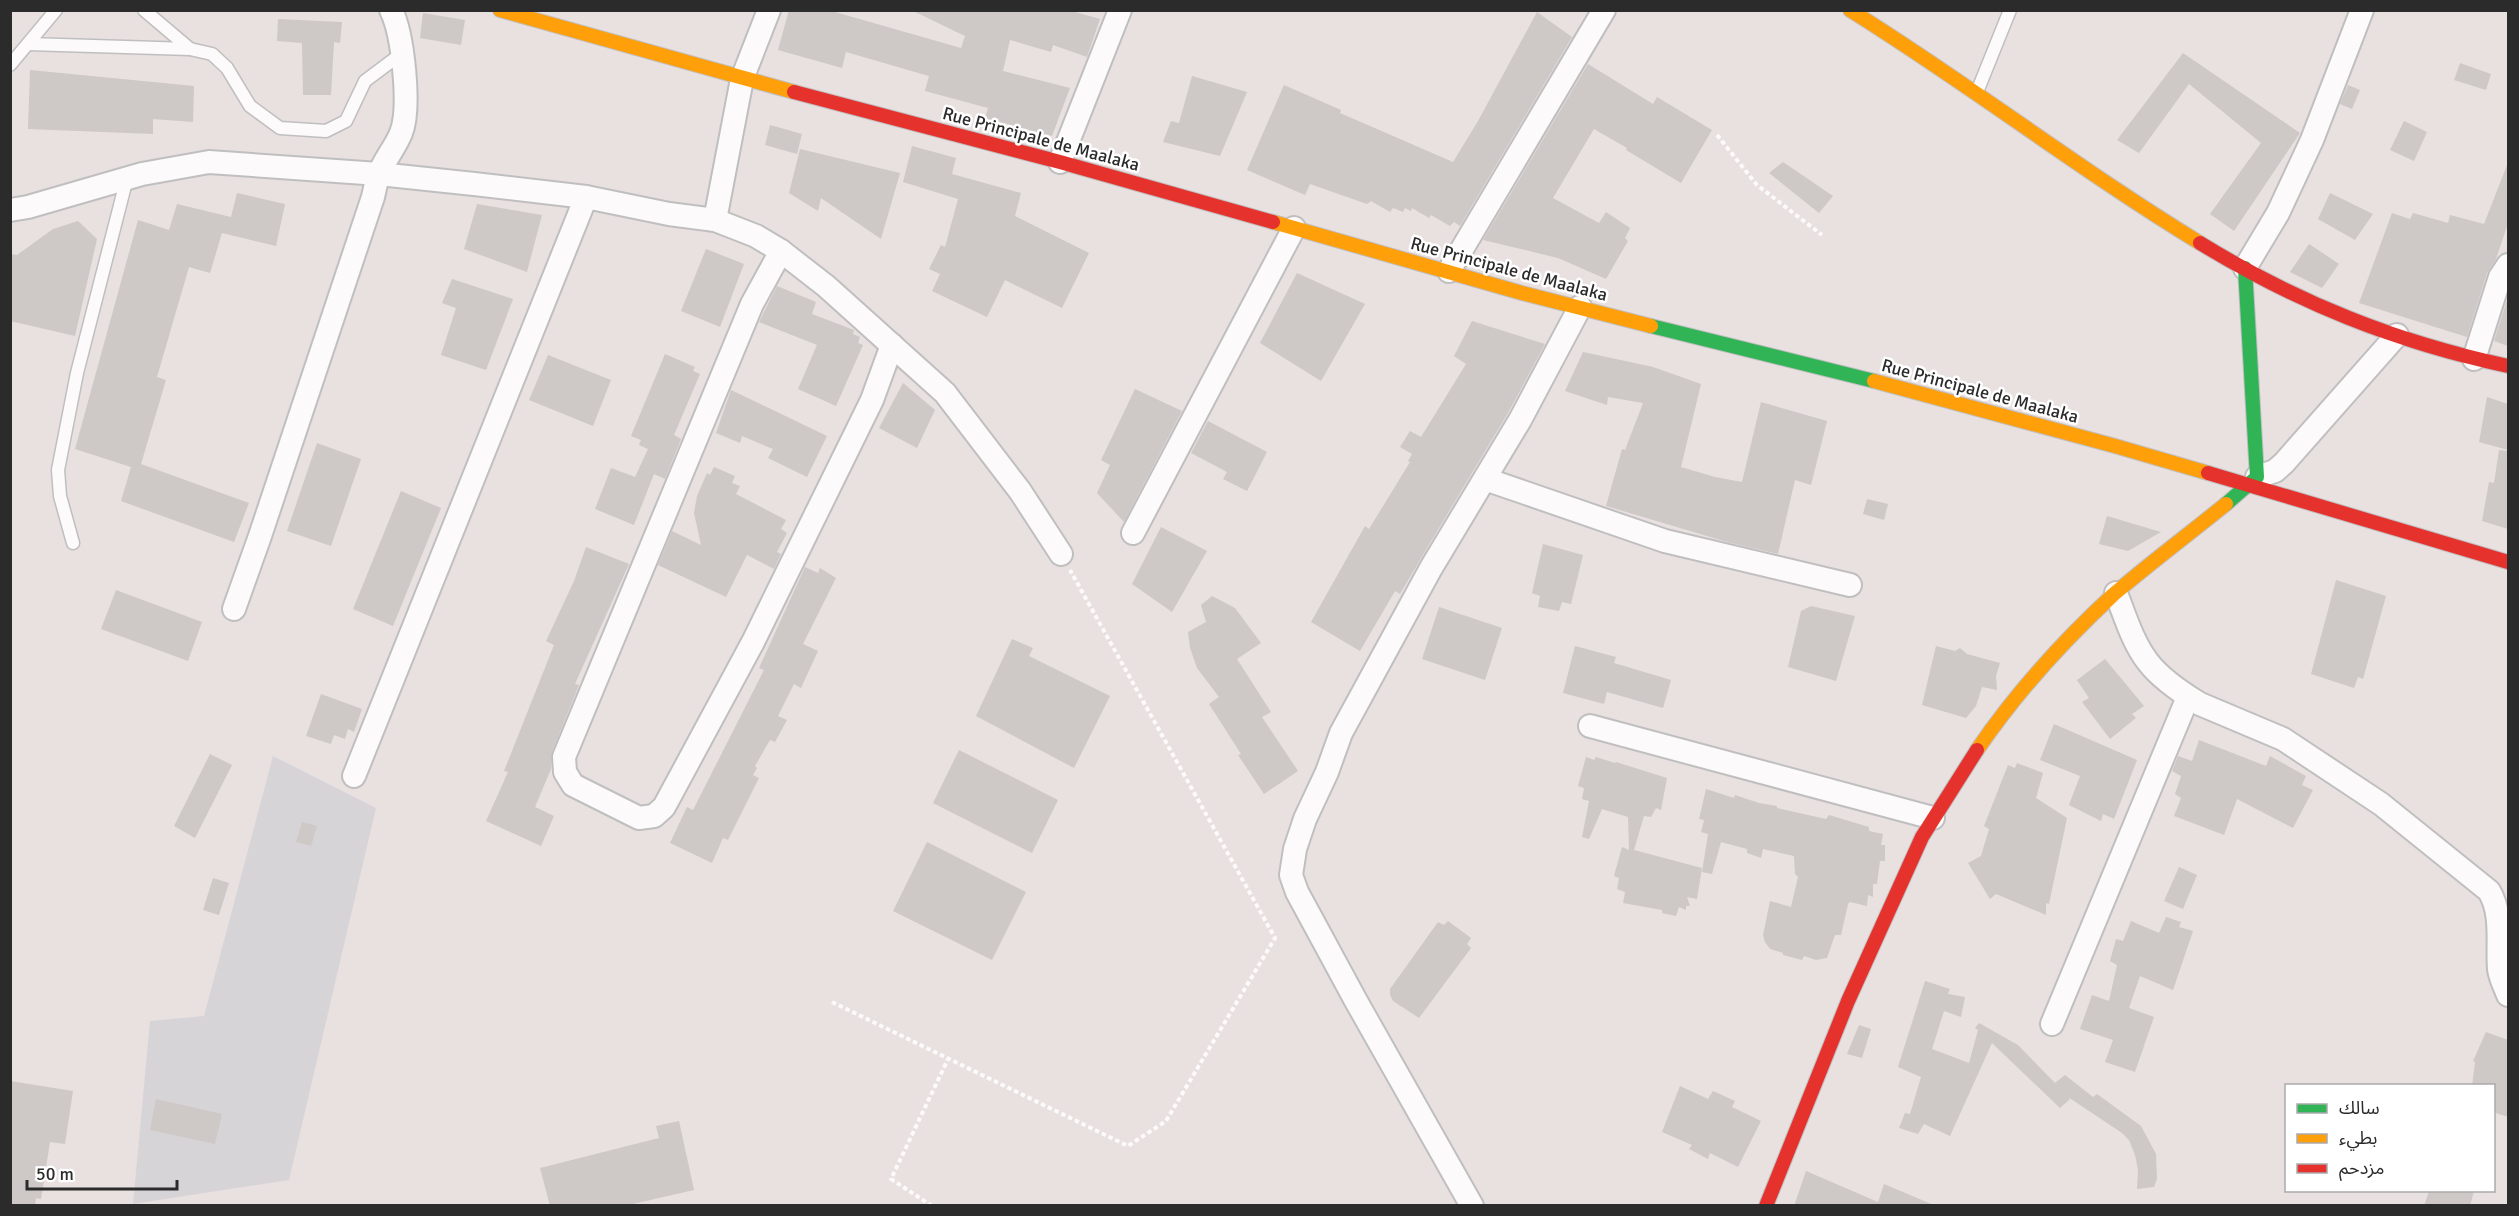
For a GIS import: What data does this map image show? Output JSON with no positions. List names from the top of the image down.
{
  "streets": {
    "main road": ["Rue Principale de Maalaka"]
  },
  "legend": ["سالك", "بطيء", "مزدحم"],
  "scale_bar": "50 m"
}
